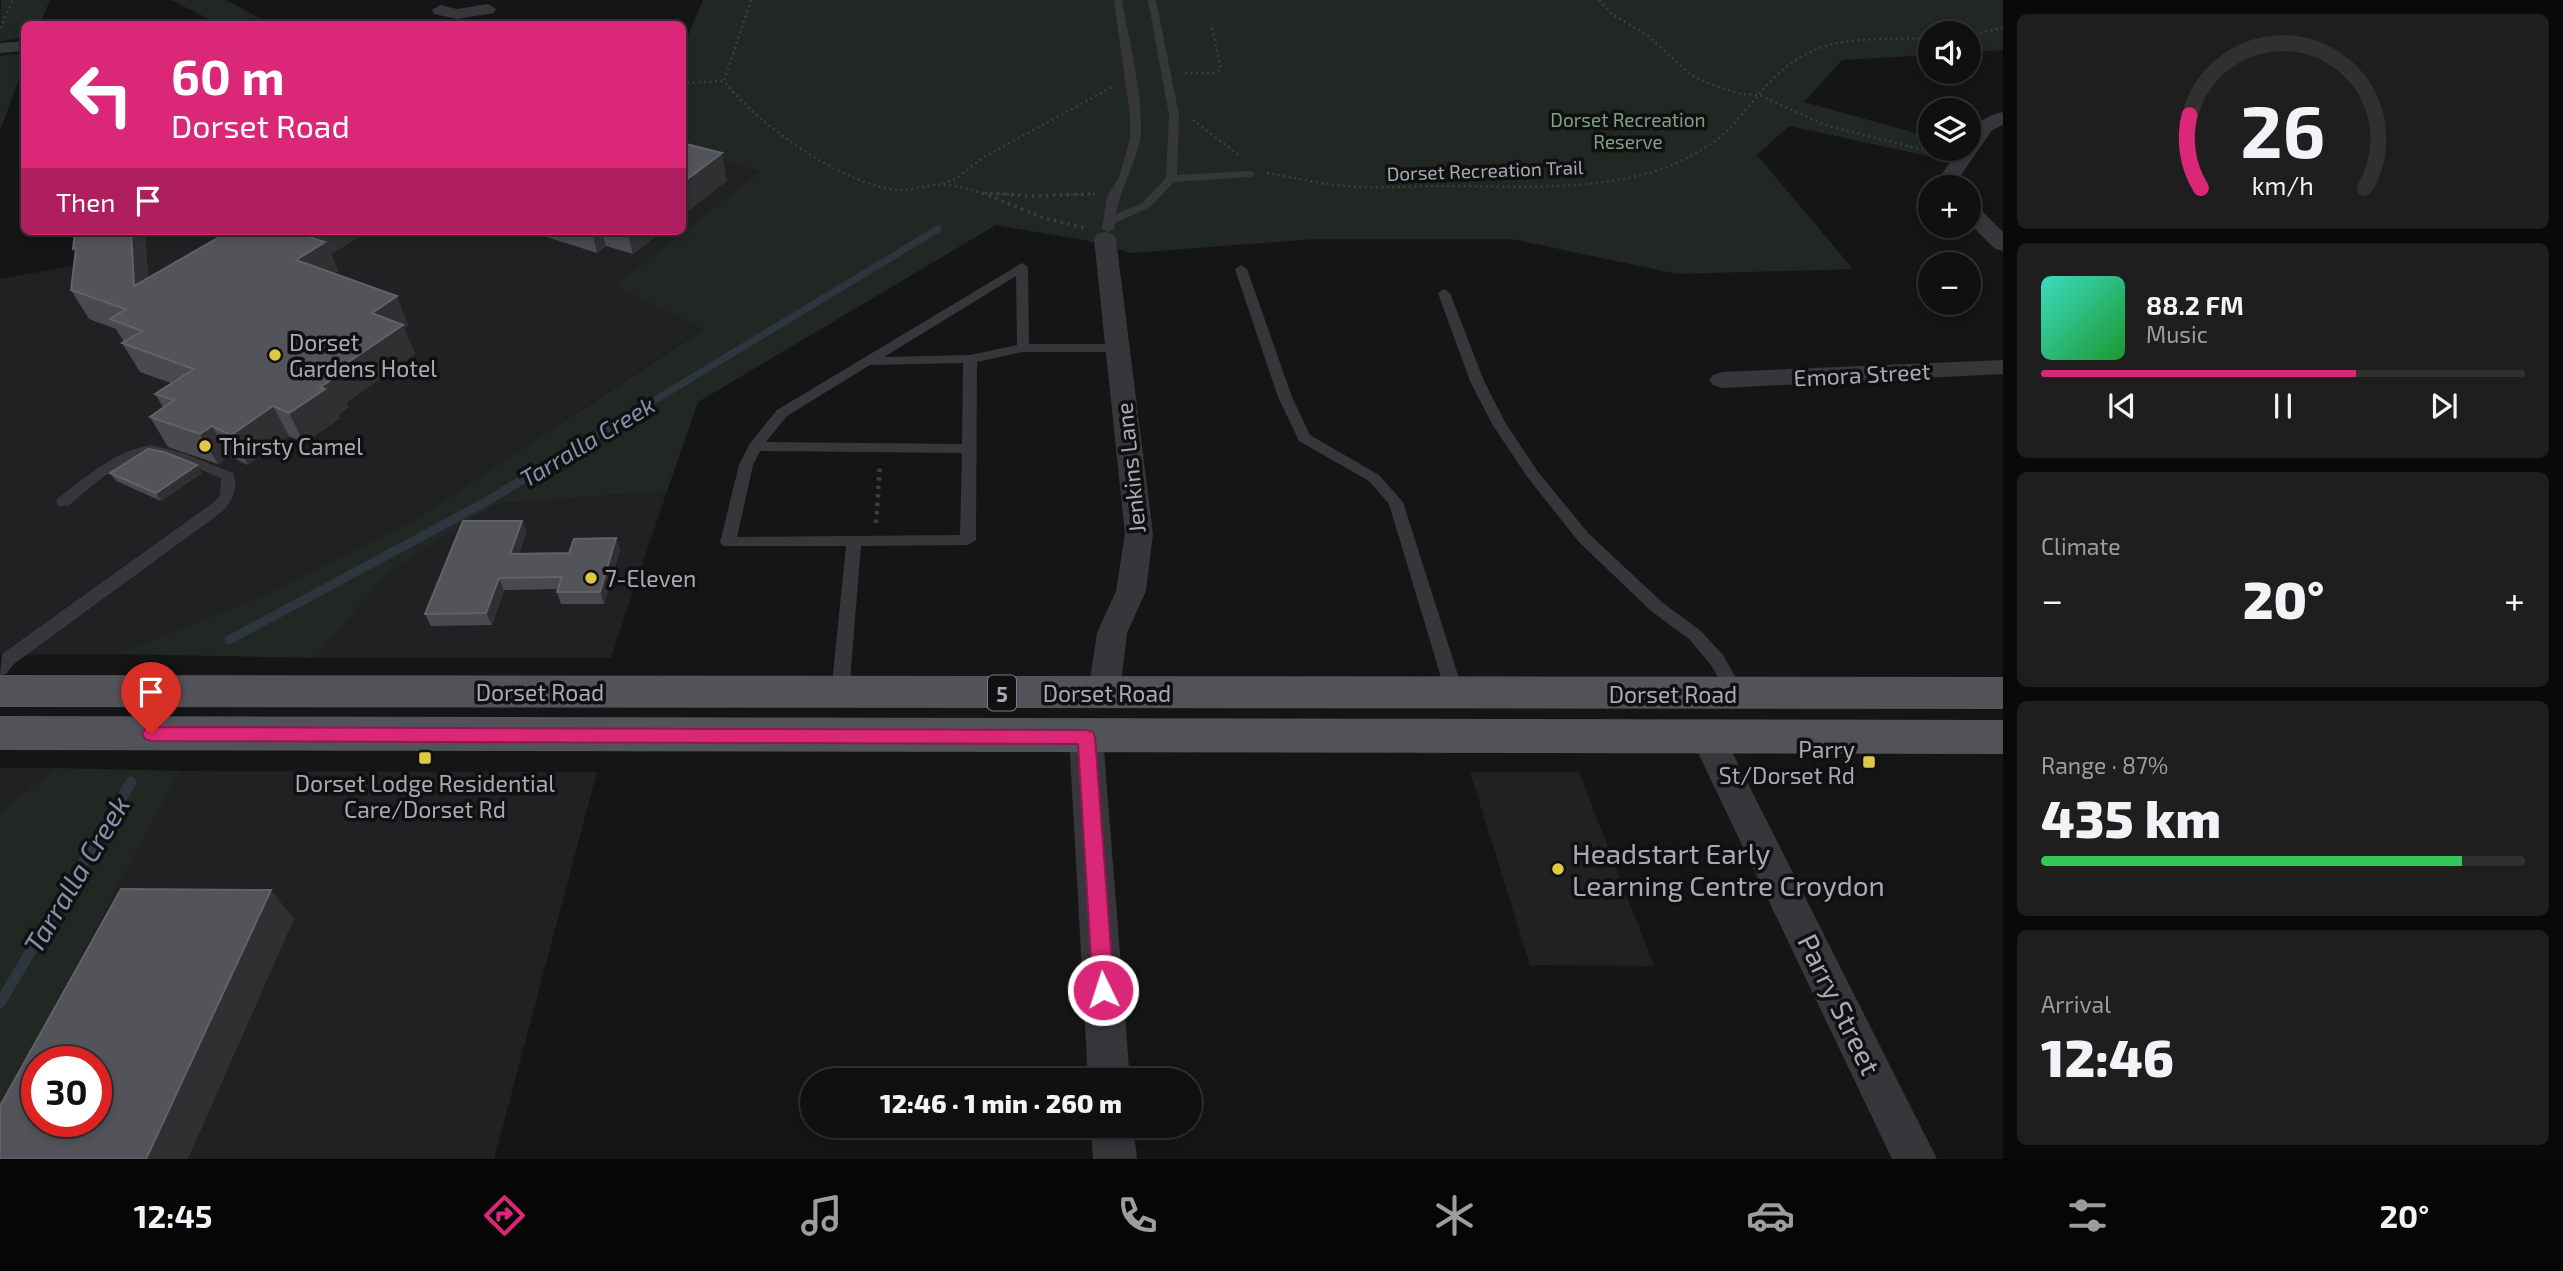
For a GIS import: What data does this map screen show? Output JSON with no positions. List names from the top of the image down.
{
  "streets": {
    "main road": ["Dorset Road", "5"],
    "street": ["Emora Street", "Jenkins Lane", "Parry Street"],
    "path": ["Dorset Recreation Trail"]
  },
  "crossings": [
    ["Jenkins Lane", "Dorset Road"],
    ["Dorset Road", "Parry Street"]
  ],
  "water": ["Tarralla Creek"],
  "parks": ["Dorset Recreation Reserve"],
  "places": {
    "other": [
      "Dorset Gardens Hotel",
      "Thirsty Camel",
      "7-Eleven",
      "Headstart Early Learning Centre Croydon"
    ],
    "transit": ["Dorset Lodge Residential Care/Dorset Rd", "Parry St/Dorset Rd"]
  },
  "page": {
    "map_buttons": ["+", "−"],
    "turn": ["60 m", "Dorset Road"],
    "then": "Then",
    "song": ["88.2 FM", "Music"],
    "tile": [
      "Climate",
      ["Range · 87%", "435 km"],
      ["Arrival", "12:46"]
    ],
    "heat": ["−", "20°", "+"],
    "limit": "30",
    "trip": "12:46 · 1 min · 260 m",
    "tabs": ["12:45", "20°"],
    "gauge": ["26", "km/h"]
  }
}
